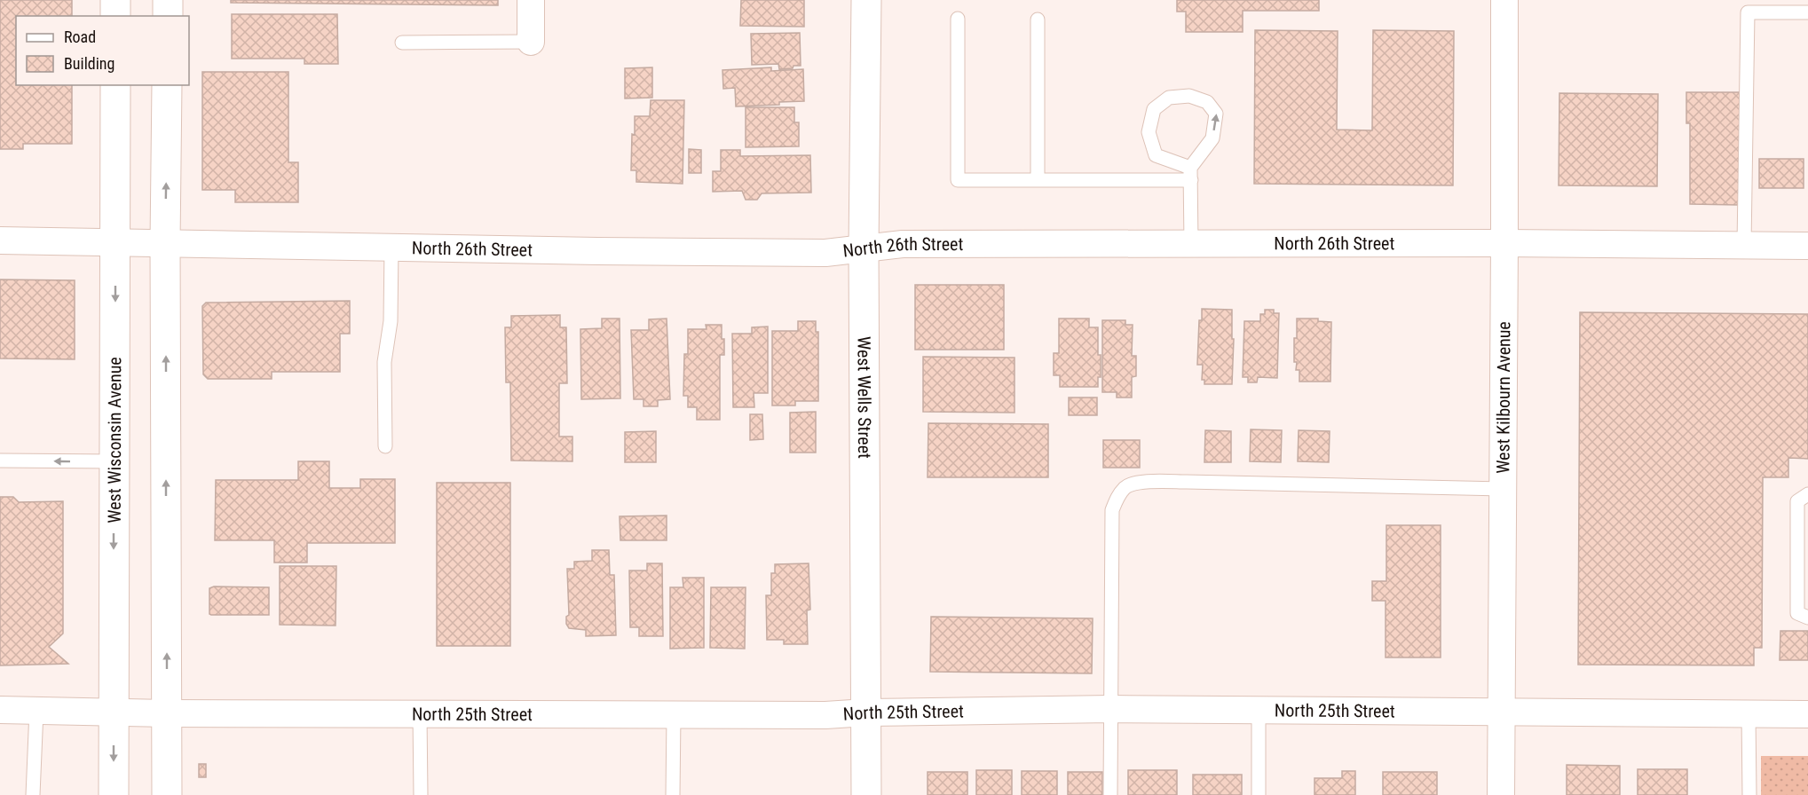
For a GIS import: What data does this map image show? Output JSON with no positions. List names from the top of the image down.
{
  "streets": {
    "main road": ["West Wells Street", "West Wisconsin Avenue"],
    "street": ["North 26th Street", "West Kilbourn Avenue", "North 25th Street"]
  },
  "crossings": [
    ["North 26th Street", "West Wells Street"],
    ["North 26th Street", "West Kilbourn Avenue"],
    ["North 26th Street", "West Wisconsin Avenue"],
    ["West Wells Street", "North 25th Street"],
    ["West Kilbourn Avenue", "North 25th Street"],
    ["West Wisconsin Avenue", "North 25th Street"]
  ],
  "legend": ["Road", "Building"]
}
